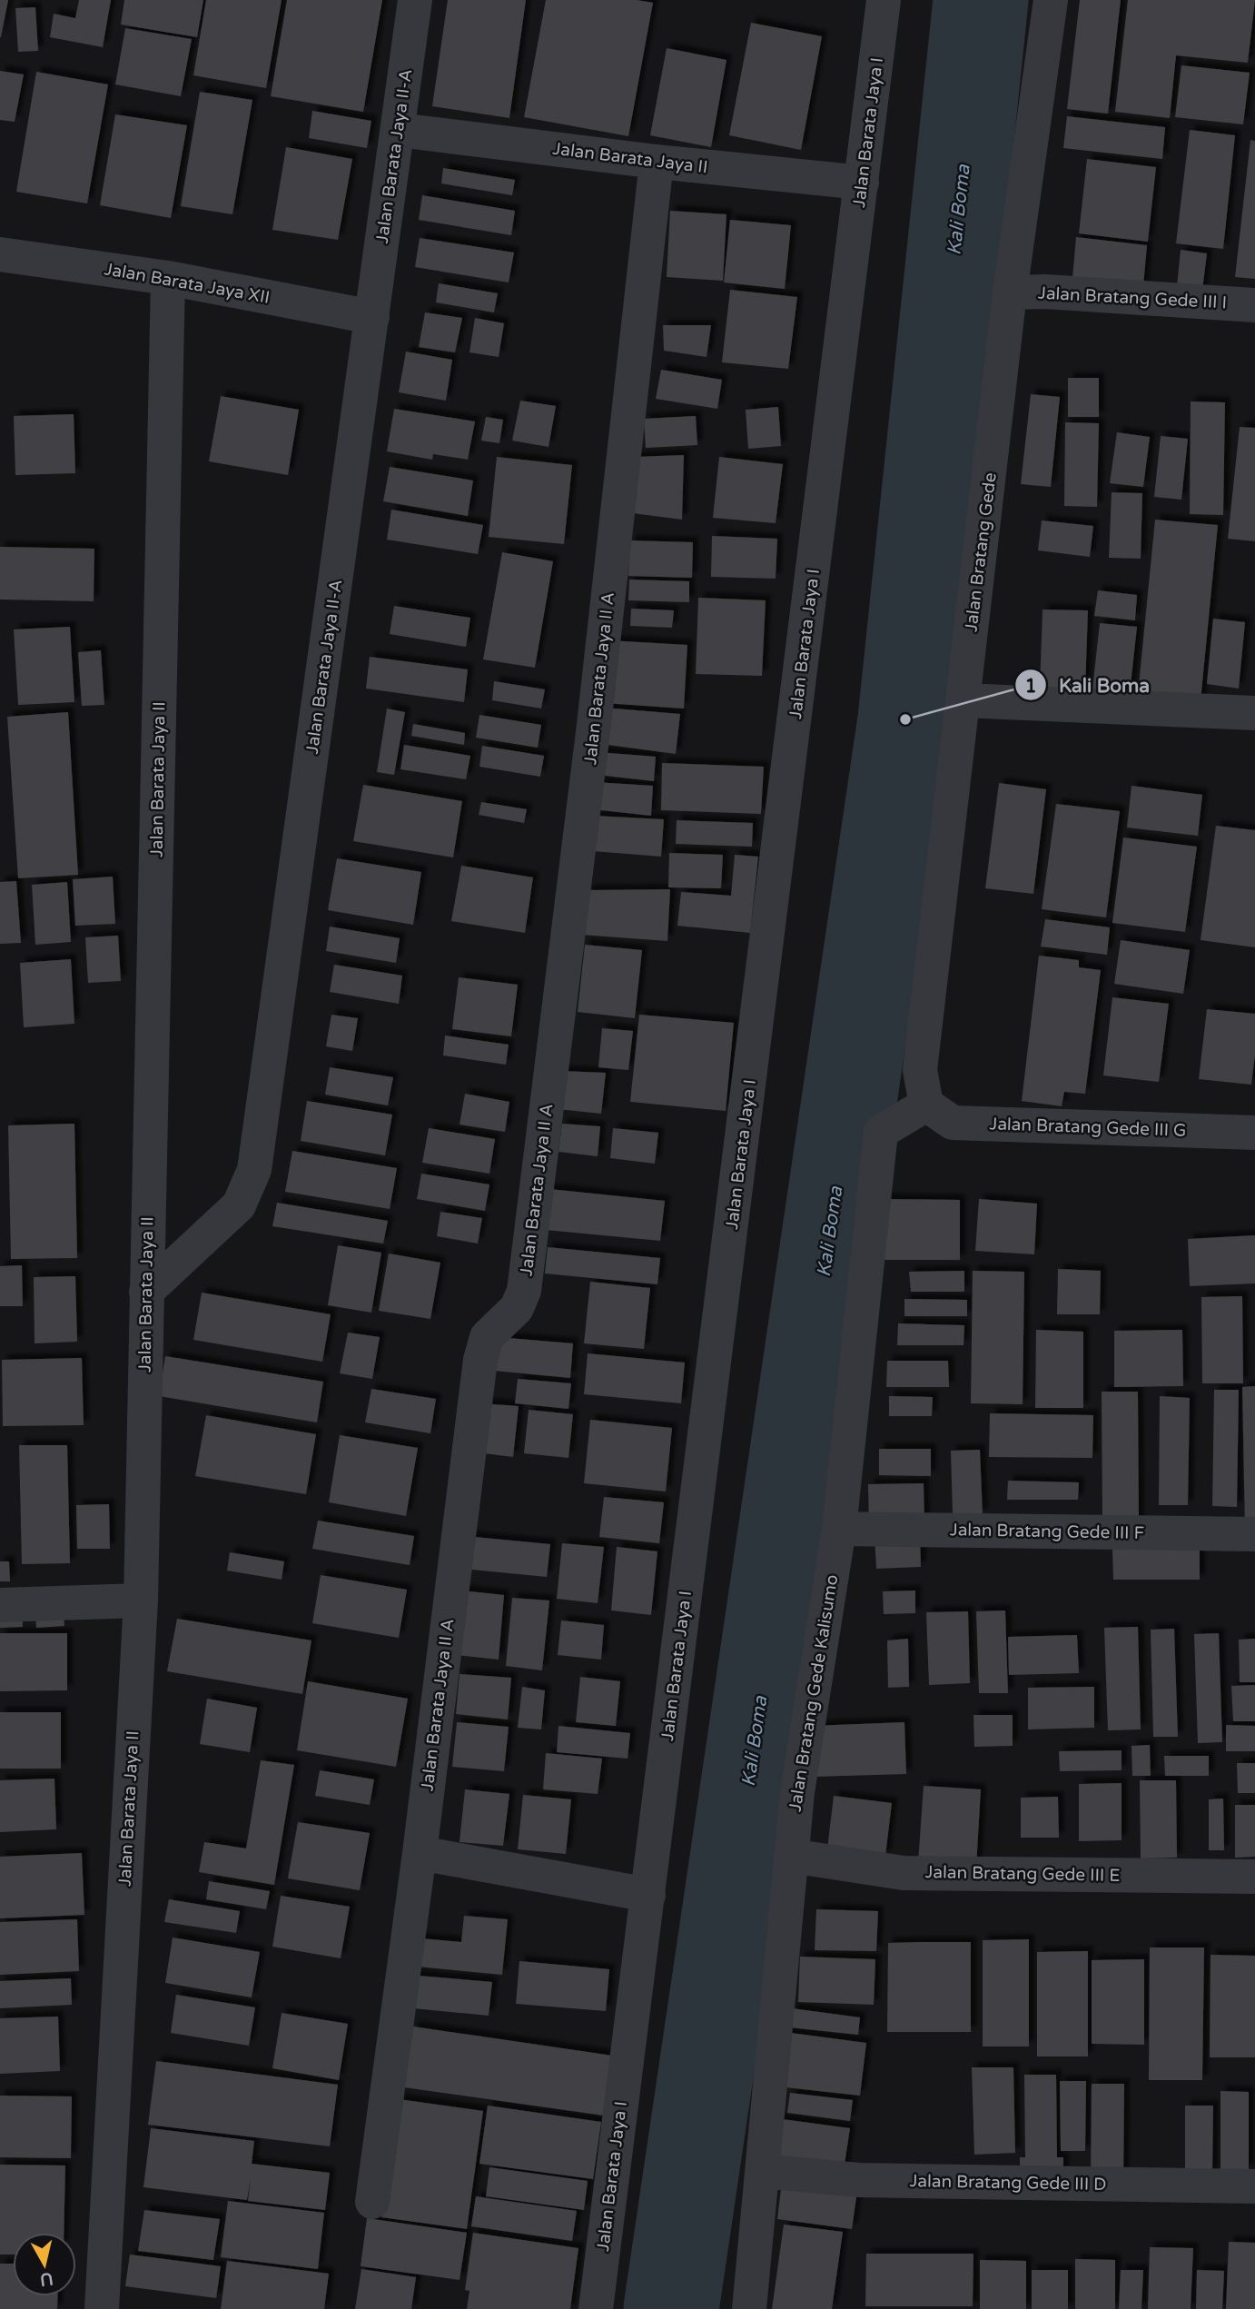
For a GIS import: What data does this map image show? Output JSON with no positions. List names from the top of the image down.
{
  "streets": {
    "street": [
      "Jalan Barata Jaya I",
      "Jalan Barata Jaya II-A",
      "Jalan Barata Jaya II",
      "Jalan Barata Jaya XII",
      "Jalan Bratang Gede III I",
      "Jalan Bratang Gede",
      "Jalan Barata Jaya II A",
      "Jalan Bratang Gede III G",
      "Jalan Bratang Gede III F",
      "Jalan Bratang Gede Kalisumo",
      "Jalan Bratang Gede III E",
      "Jalan Bratang Gede III D"
    ]
  },
  "crossings": [
    ["Jalan Barata Jaya I", "Jalan Barata Jaya II"],
    ["Jalan Barata Jaya II-A", "Jalan Barata Jaya II"],
    ["Jalan Barata Jaya II-A", "Jalan Barata Jaya XII"],
    ["Jalan Barata Jaya II", "Jalan Barata Jaya XII"],
    ["Jalan Barata Jaya II", "Jalan Barata Jaya II A"],
    ["Jalan Bratang Gede III I", "Jalan Bratang Gede"],
    ["Jalan Bratang Gede", "Jalan Bratang Gede III G"],
    ["Jalan Bratang Gede", "Jalan Bratang Gede Kalisumo"],
    ["Jalan Bratang Gede III G", "Jalan Bratang Gede Kalisumo"],
    ["Jalan Bratang Gede III F", "Jalan Bratang Gede Kalisumo"],
    ["Jalan Bratang Gede Kalisumo", "Jalan Bratang Gede III E"],
    ["Jalan Bratang Gede Kalisumo", "Jalan Bratang Gede III D"]
  ],
  "water": ["Kali Boma"],
  "places": ["Kali Boma"],
  "north": "bottom"
}
